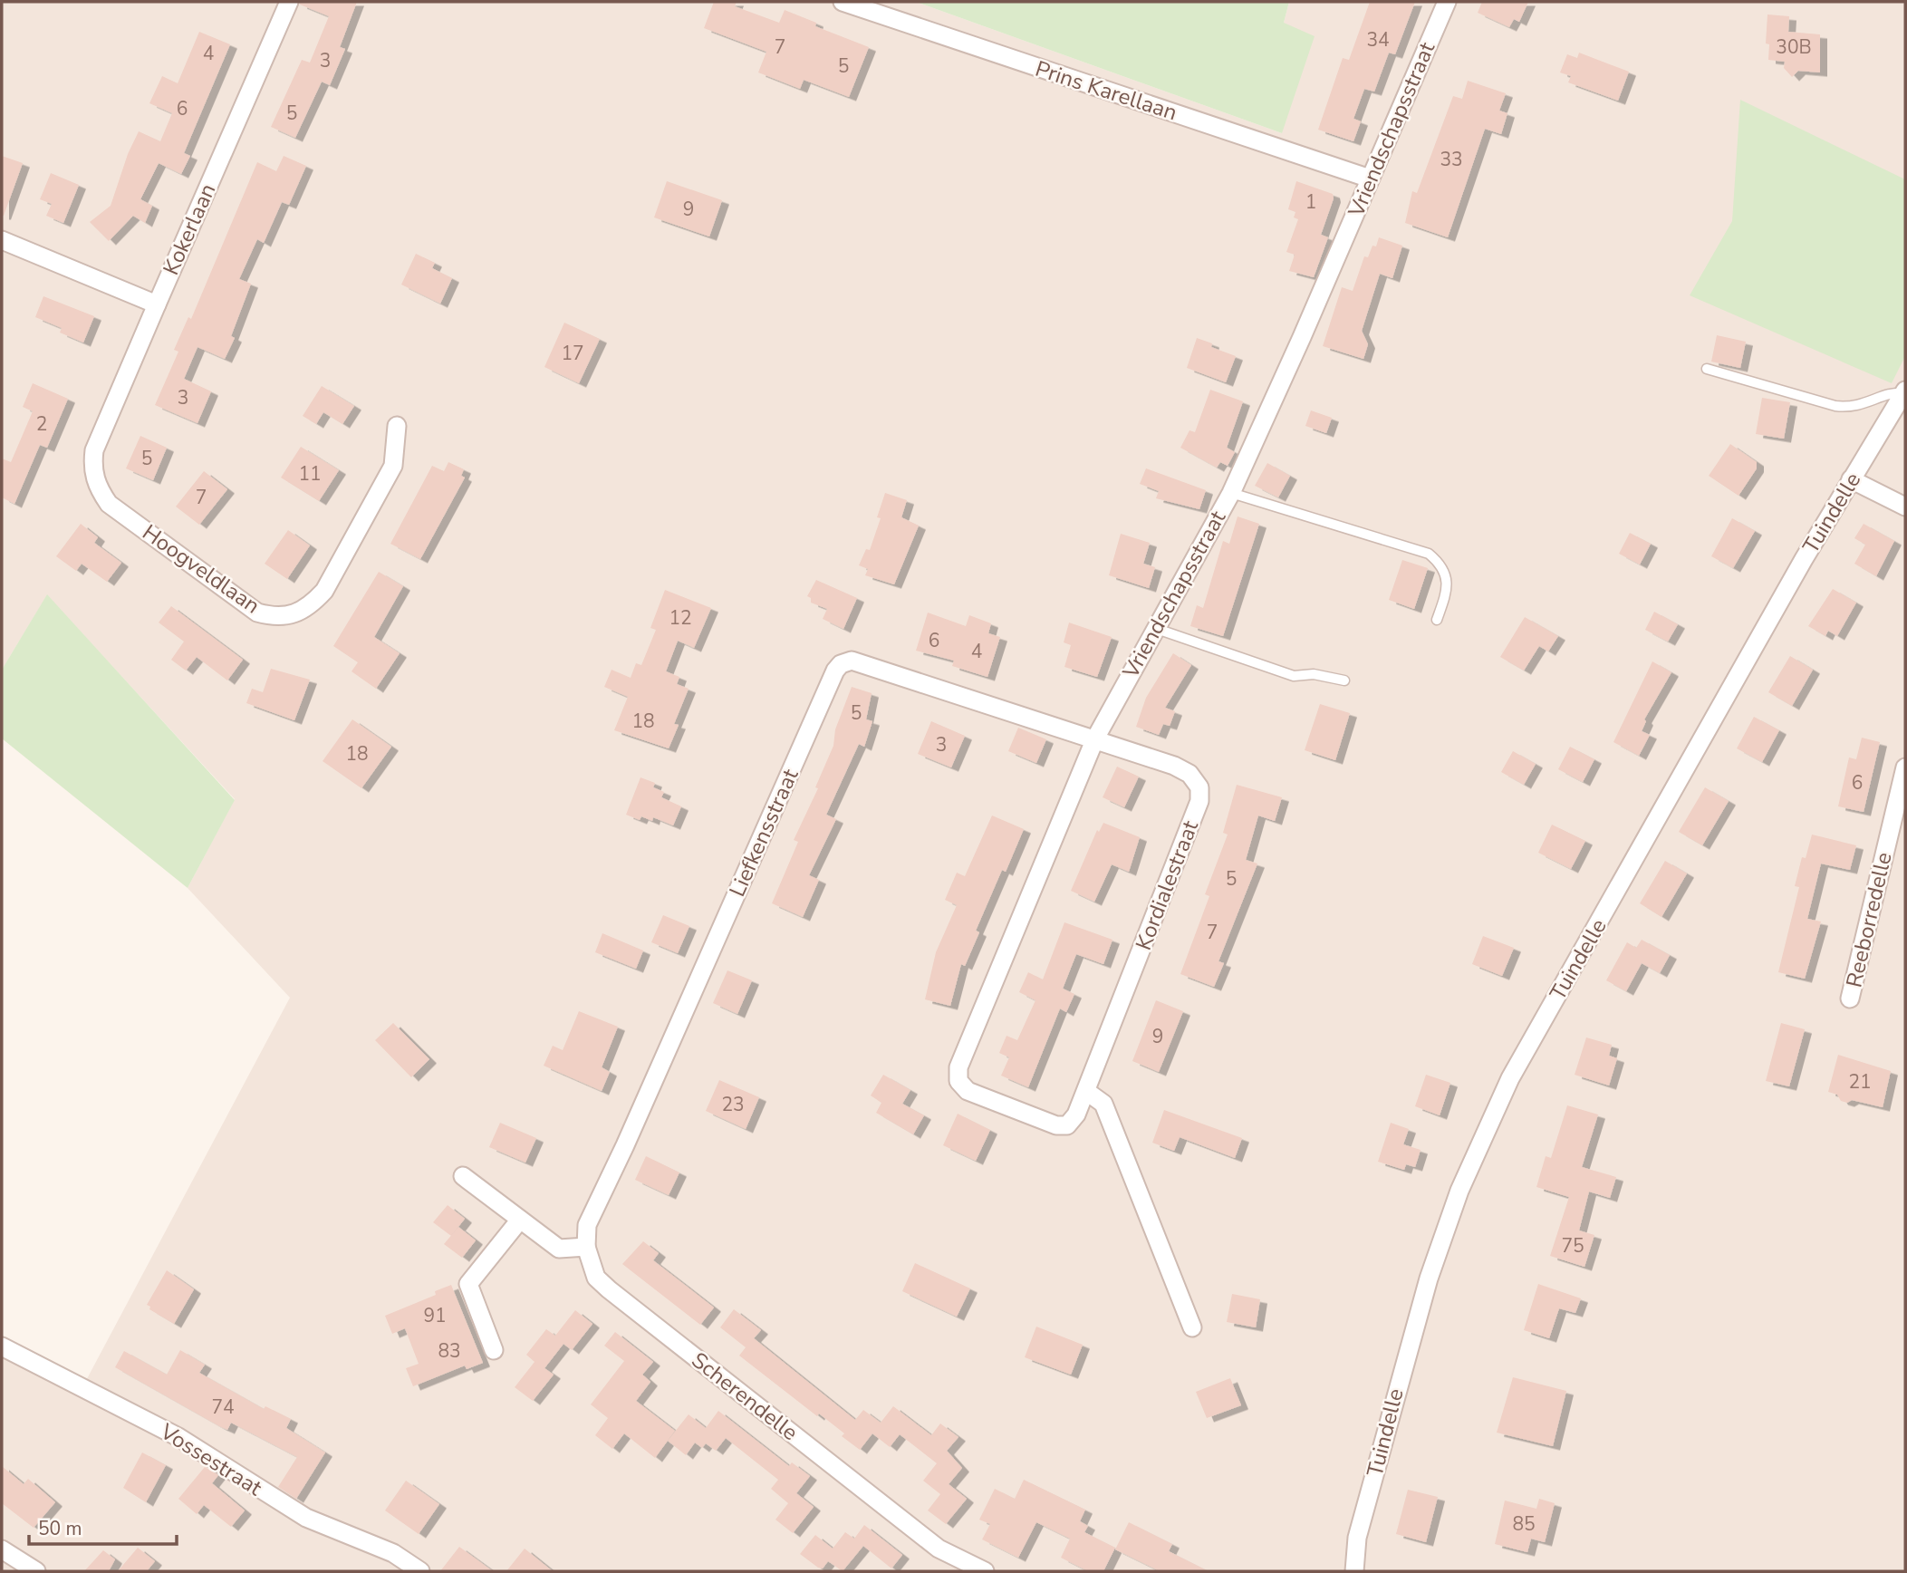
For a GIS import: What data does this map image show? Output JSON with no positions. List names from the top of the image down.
{
  "streets": {
    "street": [
      "Prins Karellaan",
      "Vriendschapsstraat",
      "Kokerlaan",
      "Tuindelle",
      "Hoogveldlaan",
      "Liefkensstraat",
      "Kordialestraat",
      "Reeborredelle",
      "Scherendelle",
      "Vossestraat"
    ]
  },
  "crossings": [
    ["Prins Karellaan", "Vriendschapsstraat"],
    ["Vriendschapsstraat", "Liefkensstraat"],
    ["Vriendschapsstraat", "Kordialestraat"],
    ["Kokerlaan", "Hoogveldlaan"],
    ["Liefkensstraat", "Kordialestraat"],
    ["Liefkensstraat", "Scherendelle"]
  ],
  "house_numbers": [
    "34",
    "7",
    "30B",
    "4",
    "3",
    "5",
    "6",
    "5",
    "33",
    "1",
    "9",
    "17",
    "3",
    "2",
    "5",
    "11",
    "7",
    "12",
    "6",
    "4",
    "5",
    "18",
    "3",
    "18",
    "6",
    "5",
    "7",
    "9",
    "21",
    "23",
    "75",
    "91",
    "83",
    "74",
    "85"
  ],
  "scale_bar": "50 m"
}
